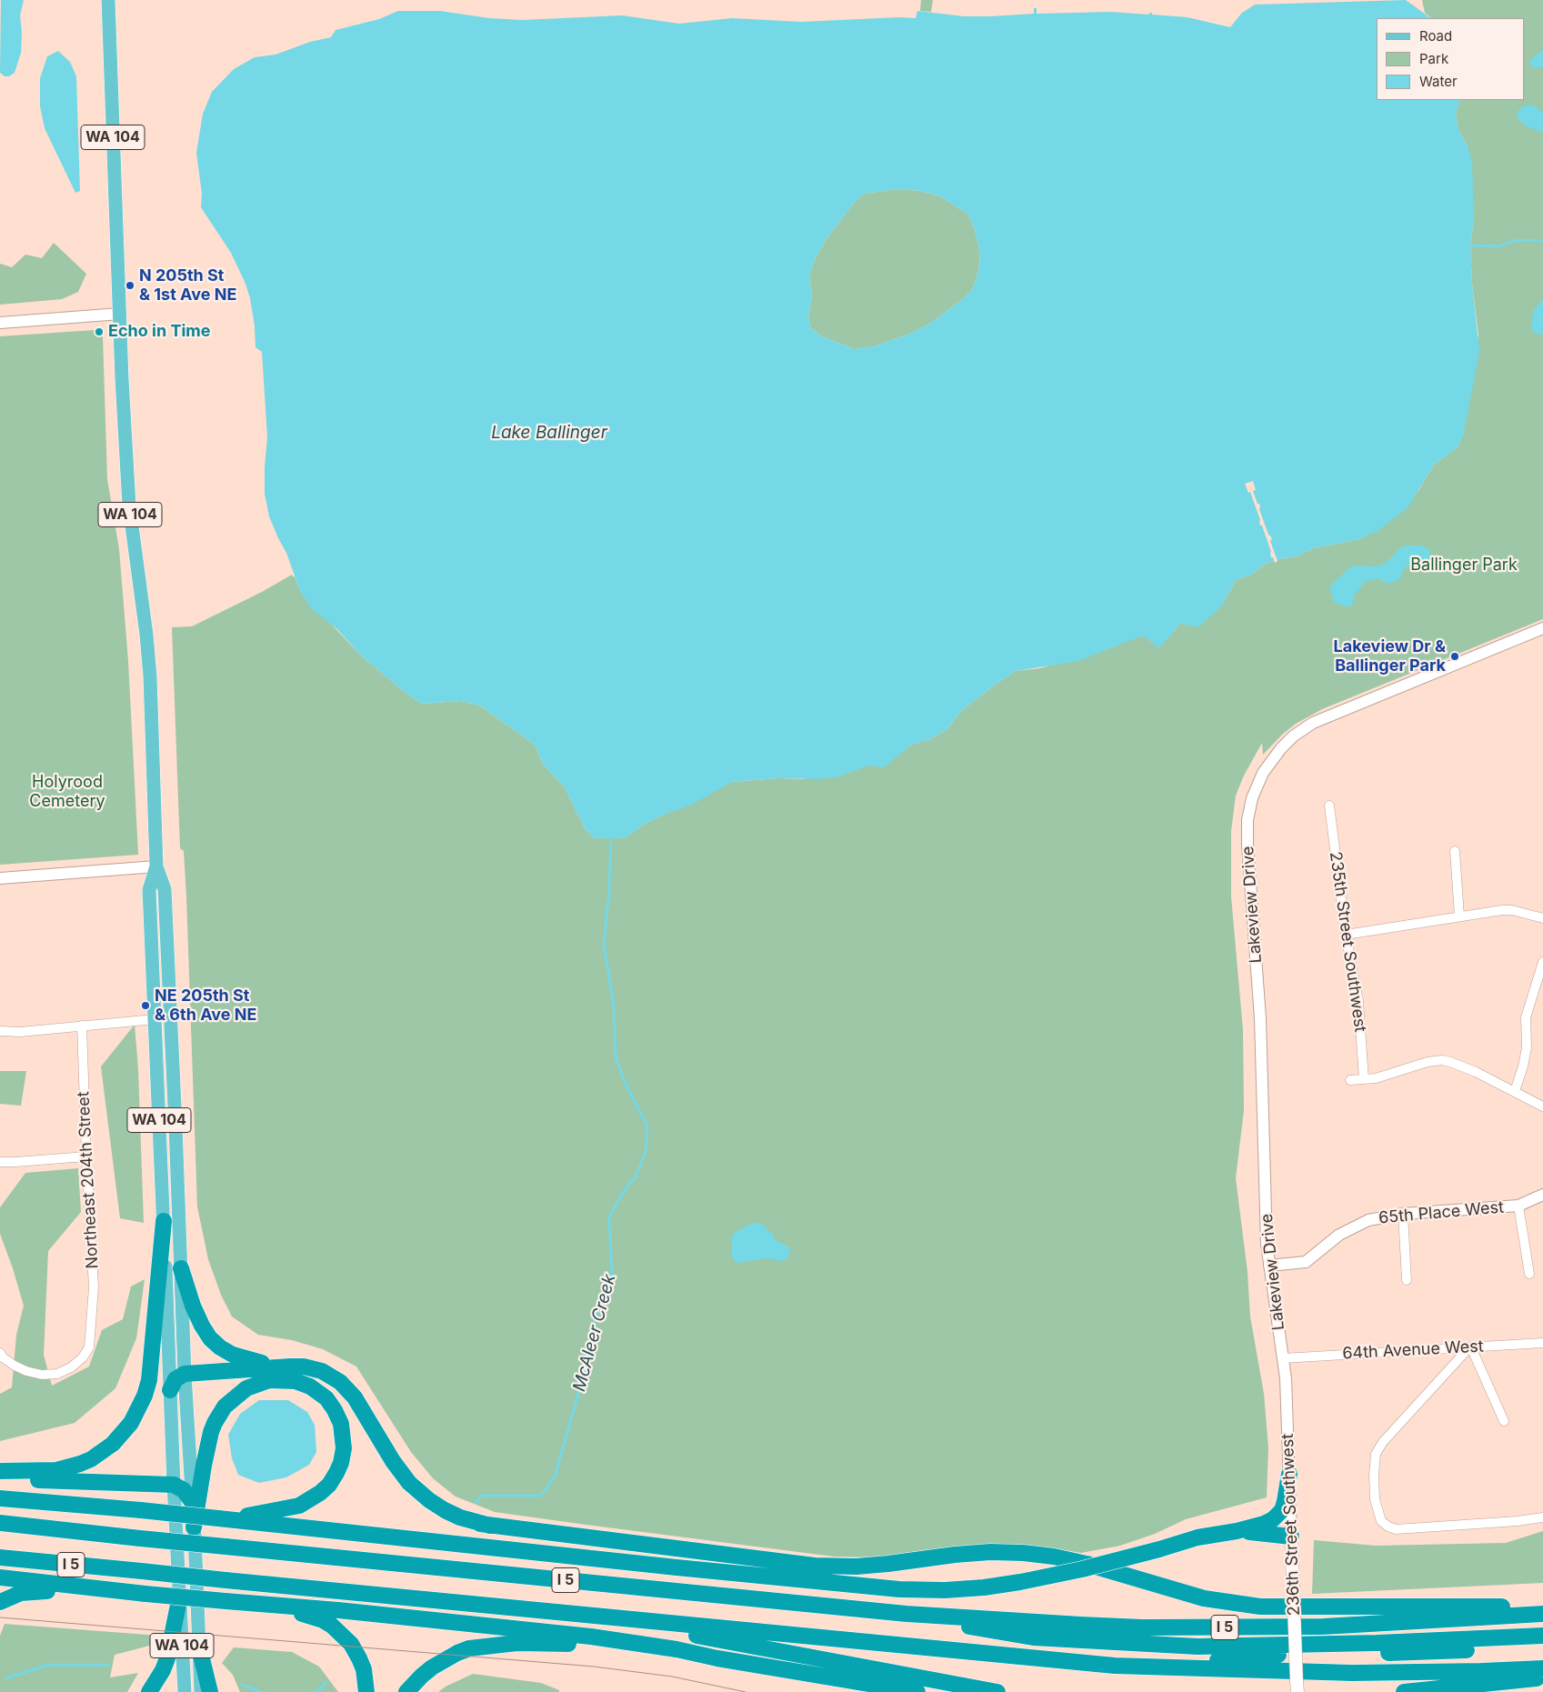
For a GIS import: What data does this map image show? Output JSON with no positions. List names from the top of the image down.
{
  "streets": {
    "highway": ["I 5"],
    "main road": ["WA 104", "236th Street Southwest"],
    "street": [
      "Lakeview Drive",
      "235th Street Southwest",
      "Northeast 204th Street",
      "65th Place West",
      "64th Avenue West"
    ]
  },
  "crossings": [
    ["Lakeview Drive", "65th Place West"],
    ["Lakeview Drive", "64th Avenue West"],
    ["Lakeview Drive", "236th Street Southwest"],
    ["64th Avenue West", "236th Street Southwest"]
  ],
  "water": ["Lake Ballinger", "McAleer Creek"],
  "parks": ["Ballinger Park", "Holyrood Cemetery"],
  "places": [
    "N 205th St & 1st Ave NE",
    "Echo in Time",
    "Lakeview Dr & Ballinger Park",
    "NE 205th St & 6th Ave NE"
  ],
  "legend": ["Road", "Park", "Water"]
}
